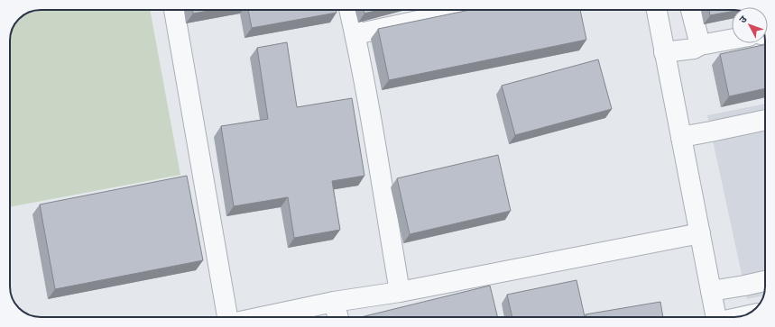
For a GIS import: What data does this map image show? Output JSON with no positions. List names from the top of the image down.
{
  "north": "top left"
}
